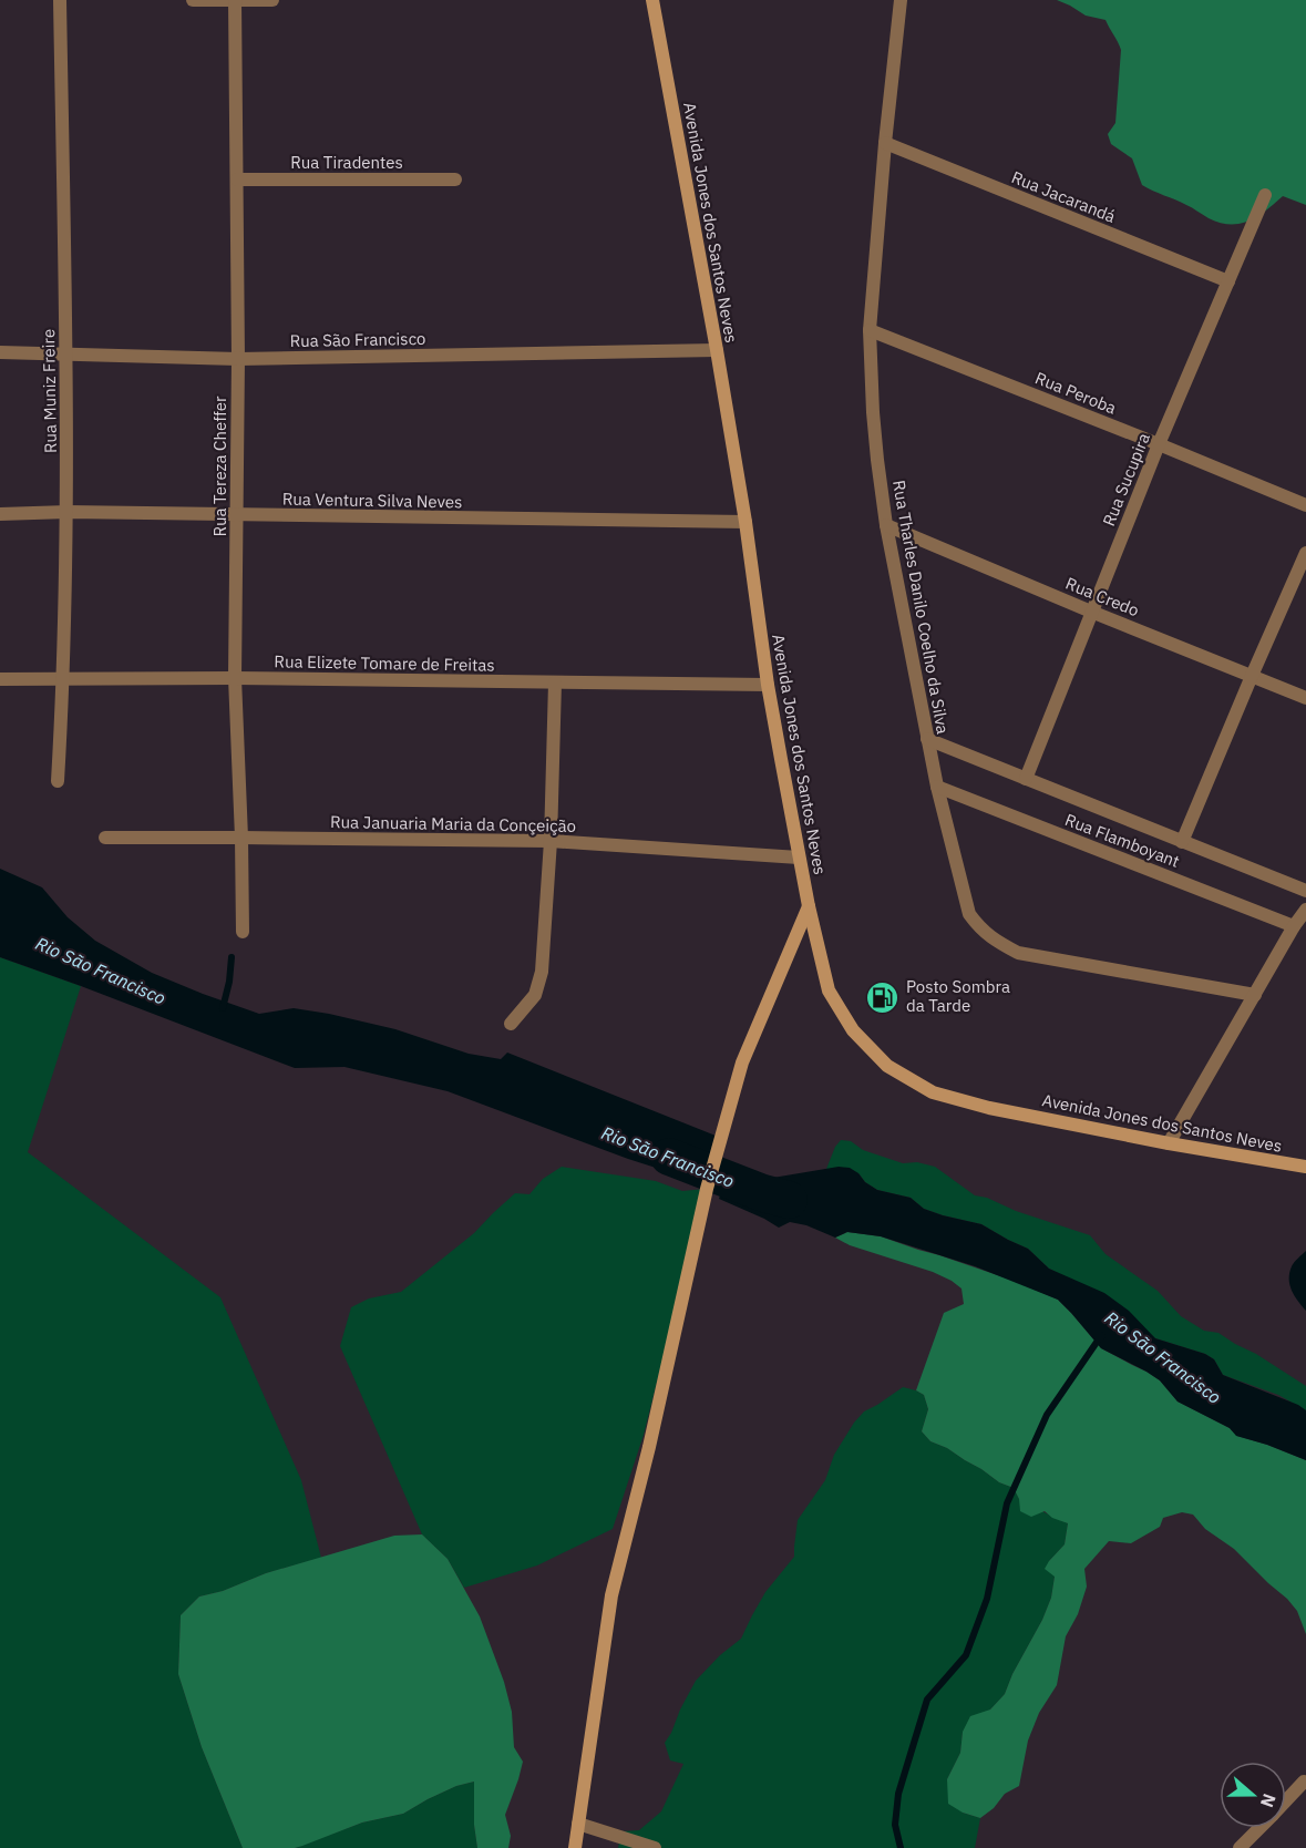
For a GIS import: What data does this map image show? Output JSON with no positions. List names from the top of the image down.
{
  "streets": {
    "main road": ["Avenida Jones dos Santos Neves"],
    "street": [
      "Rua Tiradentes",
      "Rua Jacarandá",
      "Rua São Francisco",
      "Rua Muniz Freire",
      "Rua Peroba",
      "Rua Tereza Cheffer",
      "Rua Sucupira",
      "Rua Ventura Silva Neves",
      "Rua Credo",
      "Rua Tharles Danilo Coelho da Silva",
      "Rua Elizete Tomare de Freitas",
      "Rua Januaria Maria da Conçeição",
      "Rua Flamboyant"
    ]
  },
  "crossings": [
    ["Rua Tiradentes", "Rua Tereza Cheffer"],
    ["Rua Jacarandá", "Rua Sucupira"],
    ["Rua Jacarandá", "Rua Tharles Danilo Coelho da Silva"],
    ["Avenida Jones dos Santos Neves", "Rua São Francisco"],
    ["Avenida Jones dos Santos Neves", "Rua Ventura Silva Neves"],
    ["Avenida Jones dos Santos Neves", "Rua Elizete Tomare de Freitas"],
    ["Avenida Jones dos Santos Neves", "Rua Januaria Maria da Conçeição"],
    ["Rua São Francisco", "Rua Muniz Freire"],
    ["Rua São Francisco", "Rua Tereza Cheffer"],
    ["Rua Muniz Freire", "Rua Ventura Silva Neves"],
    ["Rua Muniz Freire", "Rua Elizete Tomare de Freitas"],
    ["Rua Peroba", "Rua Sucupira"],
    ["Rua Peroba", "Rua Tharles Danilo Coelho da Silva"],
    ["Rua Tereza Cheffer", "Rua Ventura Silva Neves"],
    ["Rua Tereza Cheffer", "Rua Elizete Tomare de Freitas"],
    ["Rua Tereza Cheffer", "Rua Januaria Maria da Conçeição"],
    ["Rua Sucupira", "Rua Credo"],
    ["Rua Credo", "Rua Tharles Danilo Coelho da Silva"],
    ["Rua Tharles Danilo Coelho da Silva", "Rua Flamboyant"]
  ],
  "water": ["Rio São Francisco"],
  "places": {
    "fuel station": ["Posto Sombra da Tarde"]
  },
  "north": "right"
}
